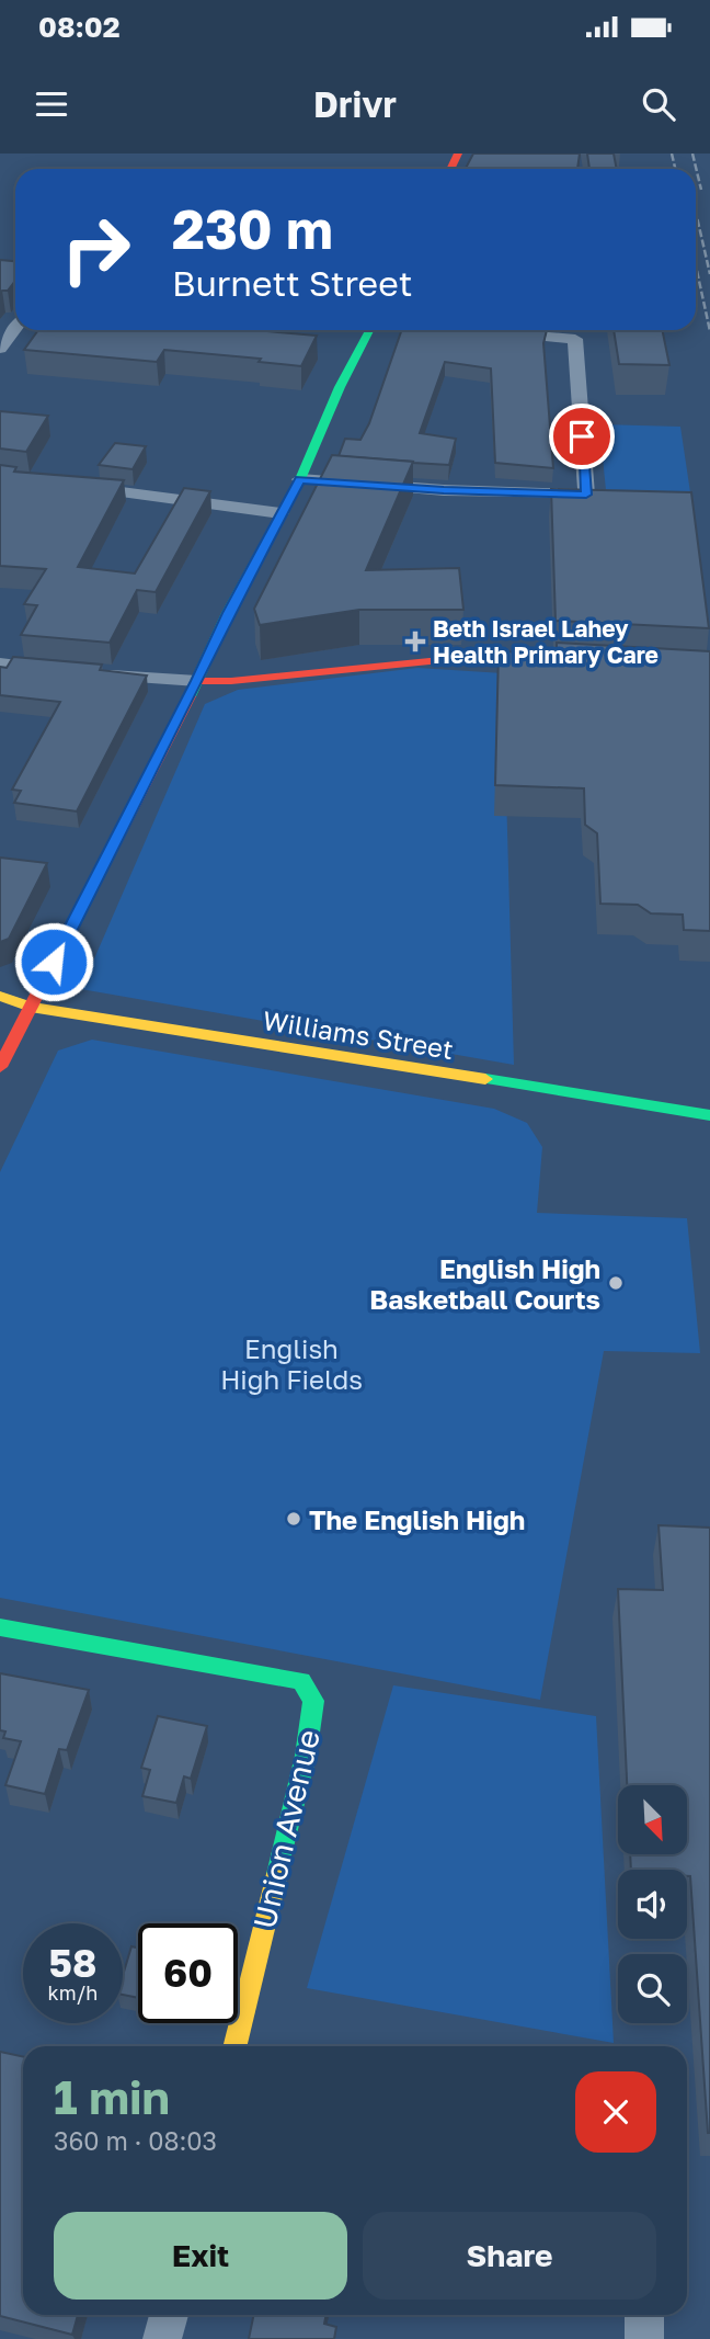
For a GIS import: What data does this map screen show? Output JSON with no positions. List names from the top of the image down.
{
  "streets": {
    "main road": ["Williams Street", "Union Avenue"]
  },
  "parks": ["English High Fields"],
  "places": {
    "health": ["Beth Israel Lahey Health Primary Care"],
    "other": ["English High Basketball Courts", "The English High"]
  },
  "north": "bottom right",
  "page": {
    "status": "08:02",
    "header": "Drivr",
    "turn": ["230 m", "Burnett Street"],
    "speed": "58 km/h",
    "limit": "60",
    "heading": ["1 min", "360 m · 08:03"],
    "buttons": ["Exit", "Share"]
  }
}
